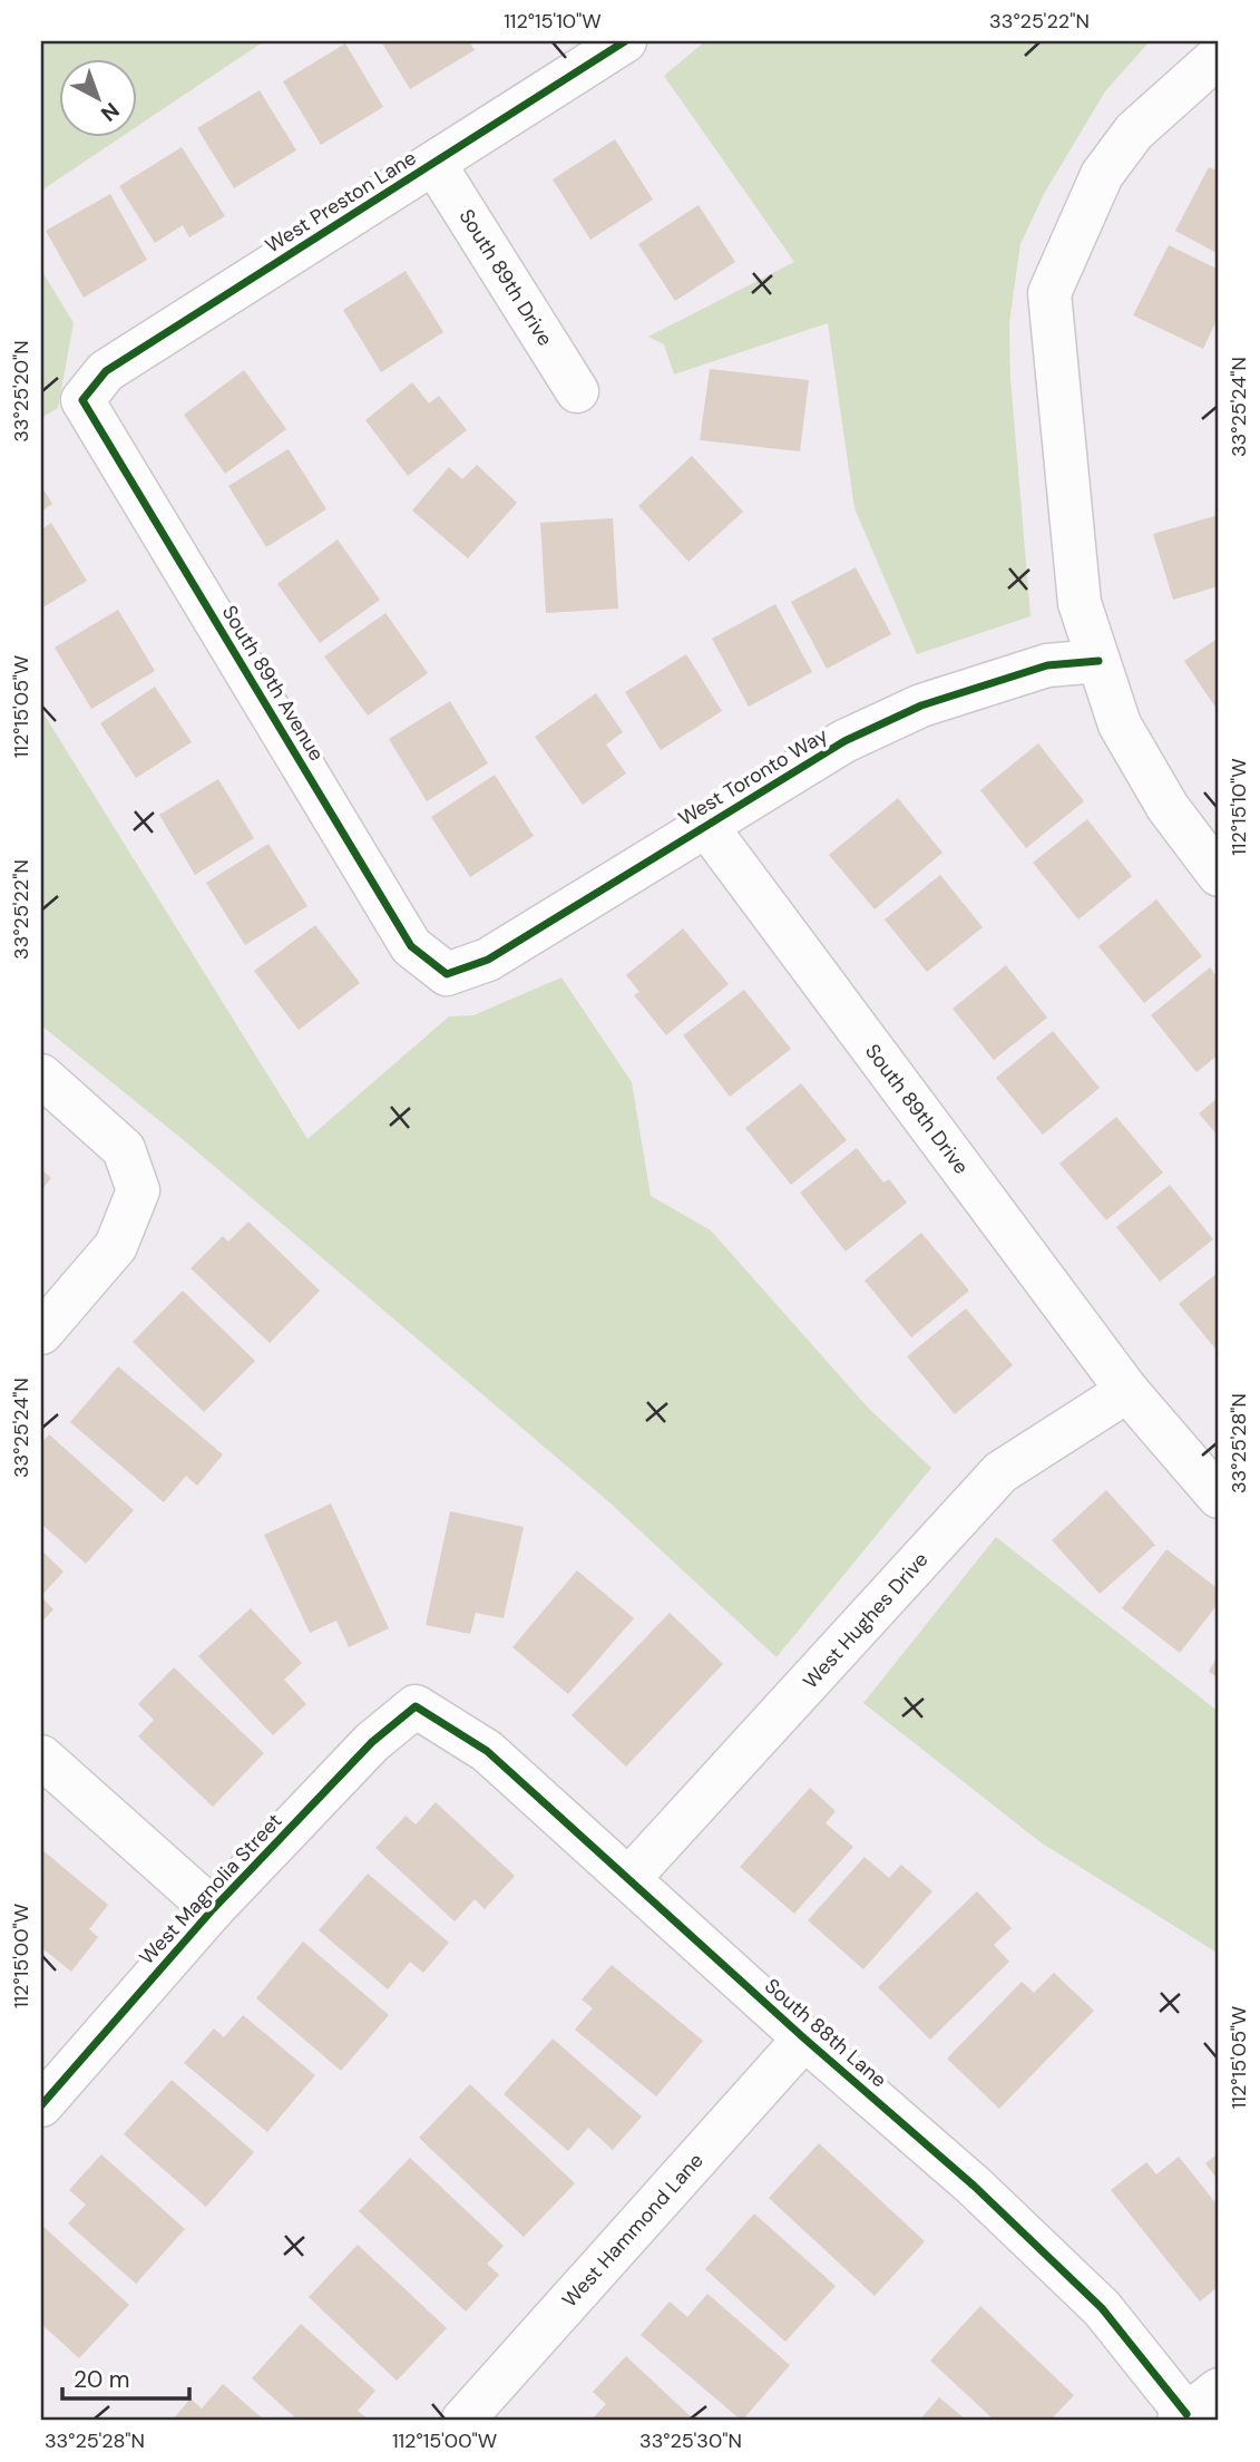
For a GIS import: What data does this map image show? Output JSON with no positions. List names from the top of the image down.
{
  "streets": {
    "street": [
      "West Preston Lane",
      "South 89th Drive",
      "South 89th Avenue",
      "West Toronto Way",
      "West Hughes Drive",
      "West Magnolia Street",
      "South 88th Lane",
      "West Hammond Lane"
    ]
  },
  "crossings": [
    ["West Preston Lane", "South 89th Drive"],
    ["West Preston Lane", "South 89th Avenue"],
    ["South 89th Drive", "West Toronto Way"],
    ["South 89th Drive", "West Hughes Drive"],
    ["South 89th Avenue", "West Toronto Way"],
    ["West Hughes Drive", "South 88th Lane"],
    ["West Magnolia Street", "South 88th Lane"],
    ["South 88th Lane", "West Hammond Lane"]
  ],
  "scale_bar": "20 m",
  "north": "bottom right",
  "coordinates": [
    "112°15'10\"W",
    "33°25'22\"N",
    "33°25'20\"N",
    "33°25'24\"N",
    "112°15'05\"W",
    "33°25'28\"N",
    "112°15'00\"W",
    "33°25'30\"N"
  ]
}
